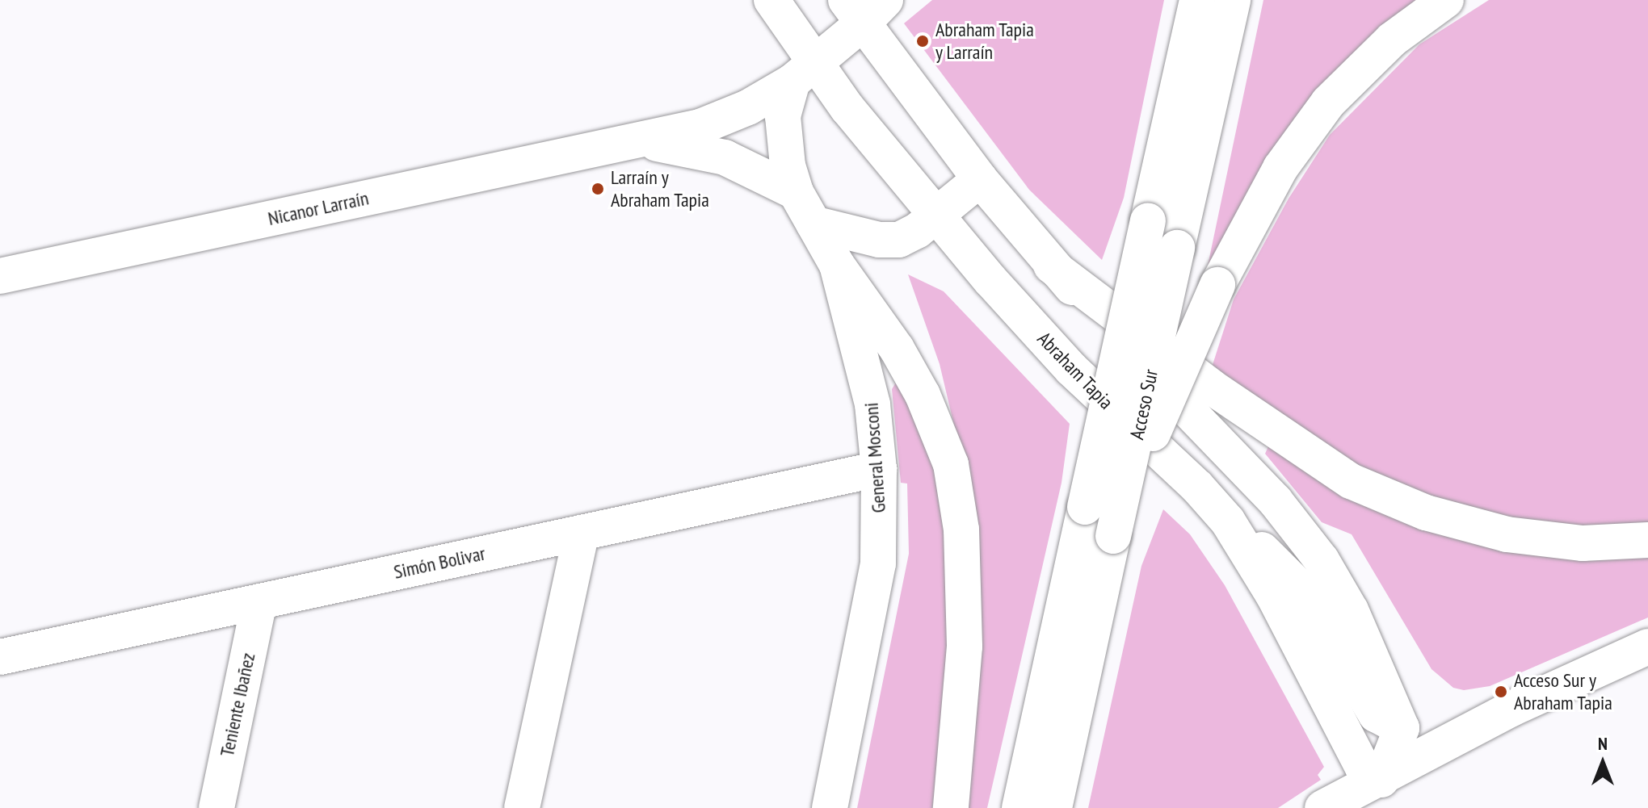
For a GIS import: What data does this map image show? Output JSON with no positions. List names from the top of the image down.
{
  "streets": {
    "main road": [
      "Nicanor Larraín",
      "Abraham Tapia",
      "Acceso Sur",
      "General Mosconi",
      "Simón Bolivar",
      "Teniente Ibañez"
    ]
  },
  "crossings": [
    ["Nicanor Larraín", "Abraham Tapia"],
    ["Nicanor Larraín", "General Mosconi"],
    ["Abraham Tapia", "General Mosconi"],
    ["General Mosconi", "Simón Bolivar"],
    ["Simón Bolivar", "Teniente Ibañez"]
  ],
  "places": ["Abraham Tapia y Larraín", "Larraín y Abraham Tapia", "Acceso Sur y Abraham Tapia"],
  "north": "top"
}
